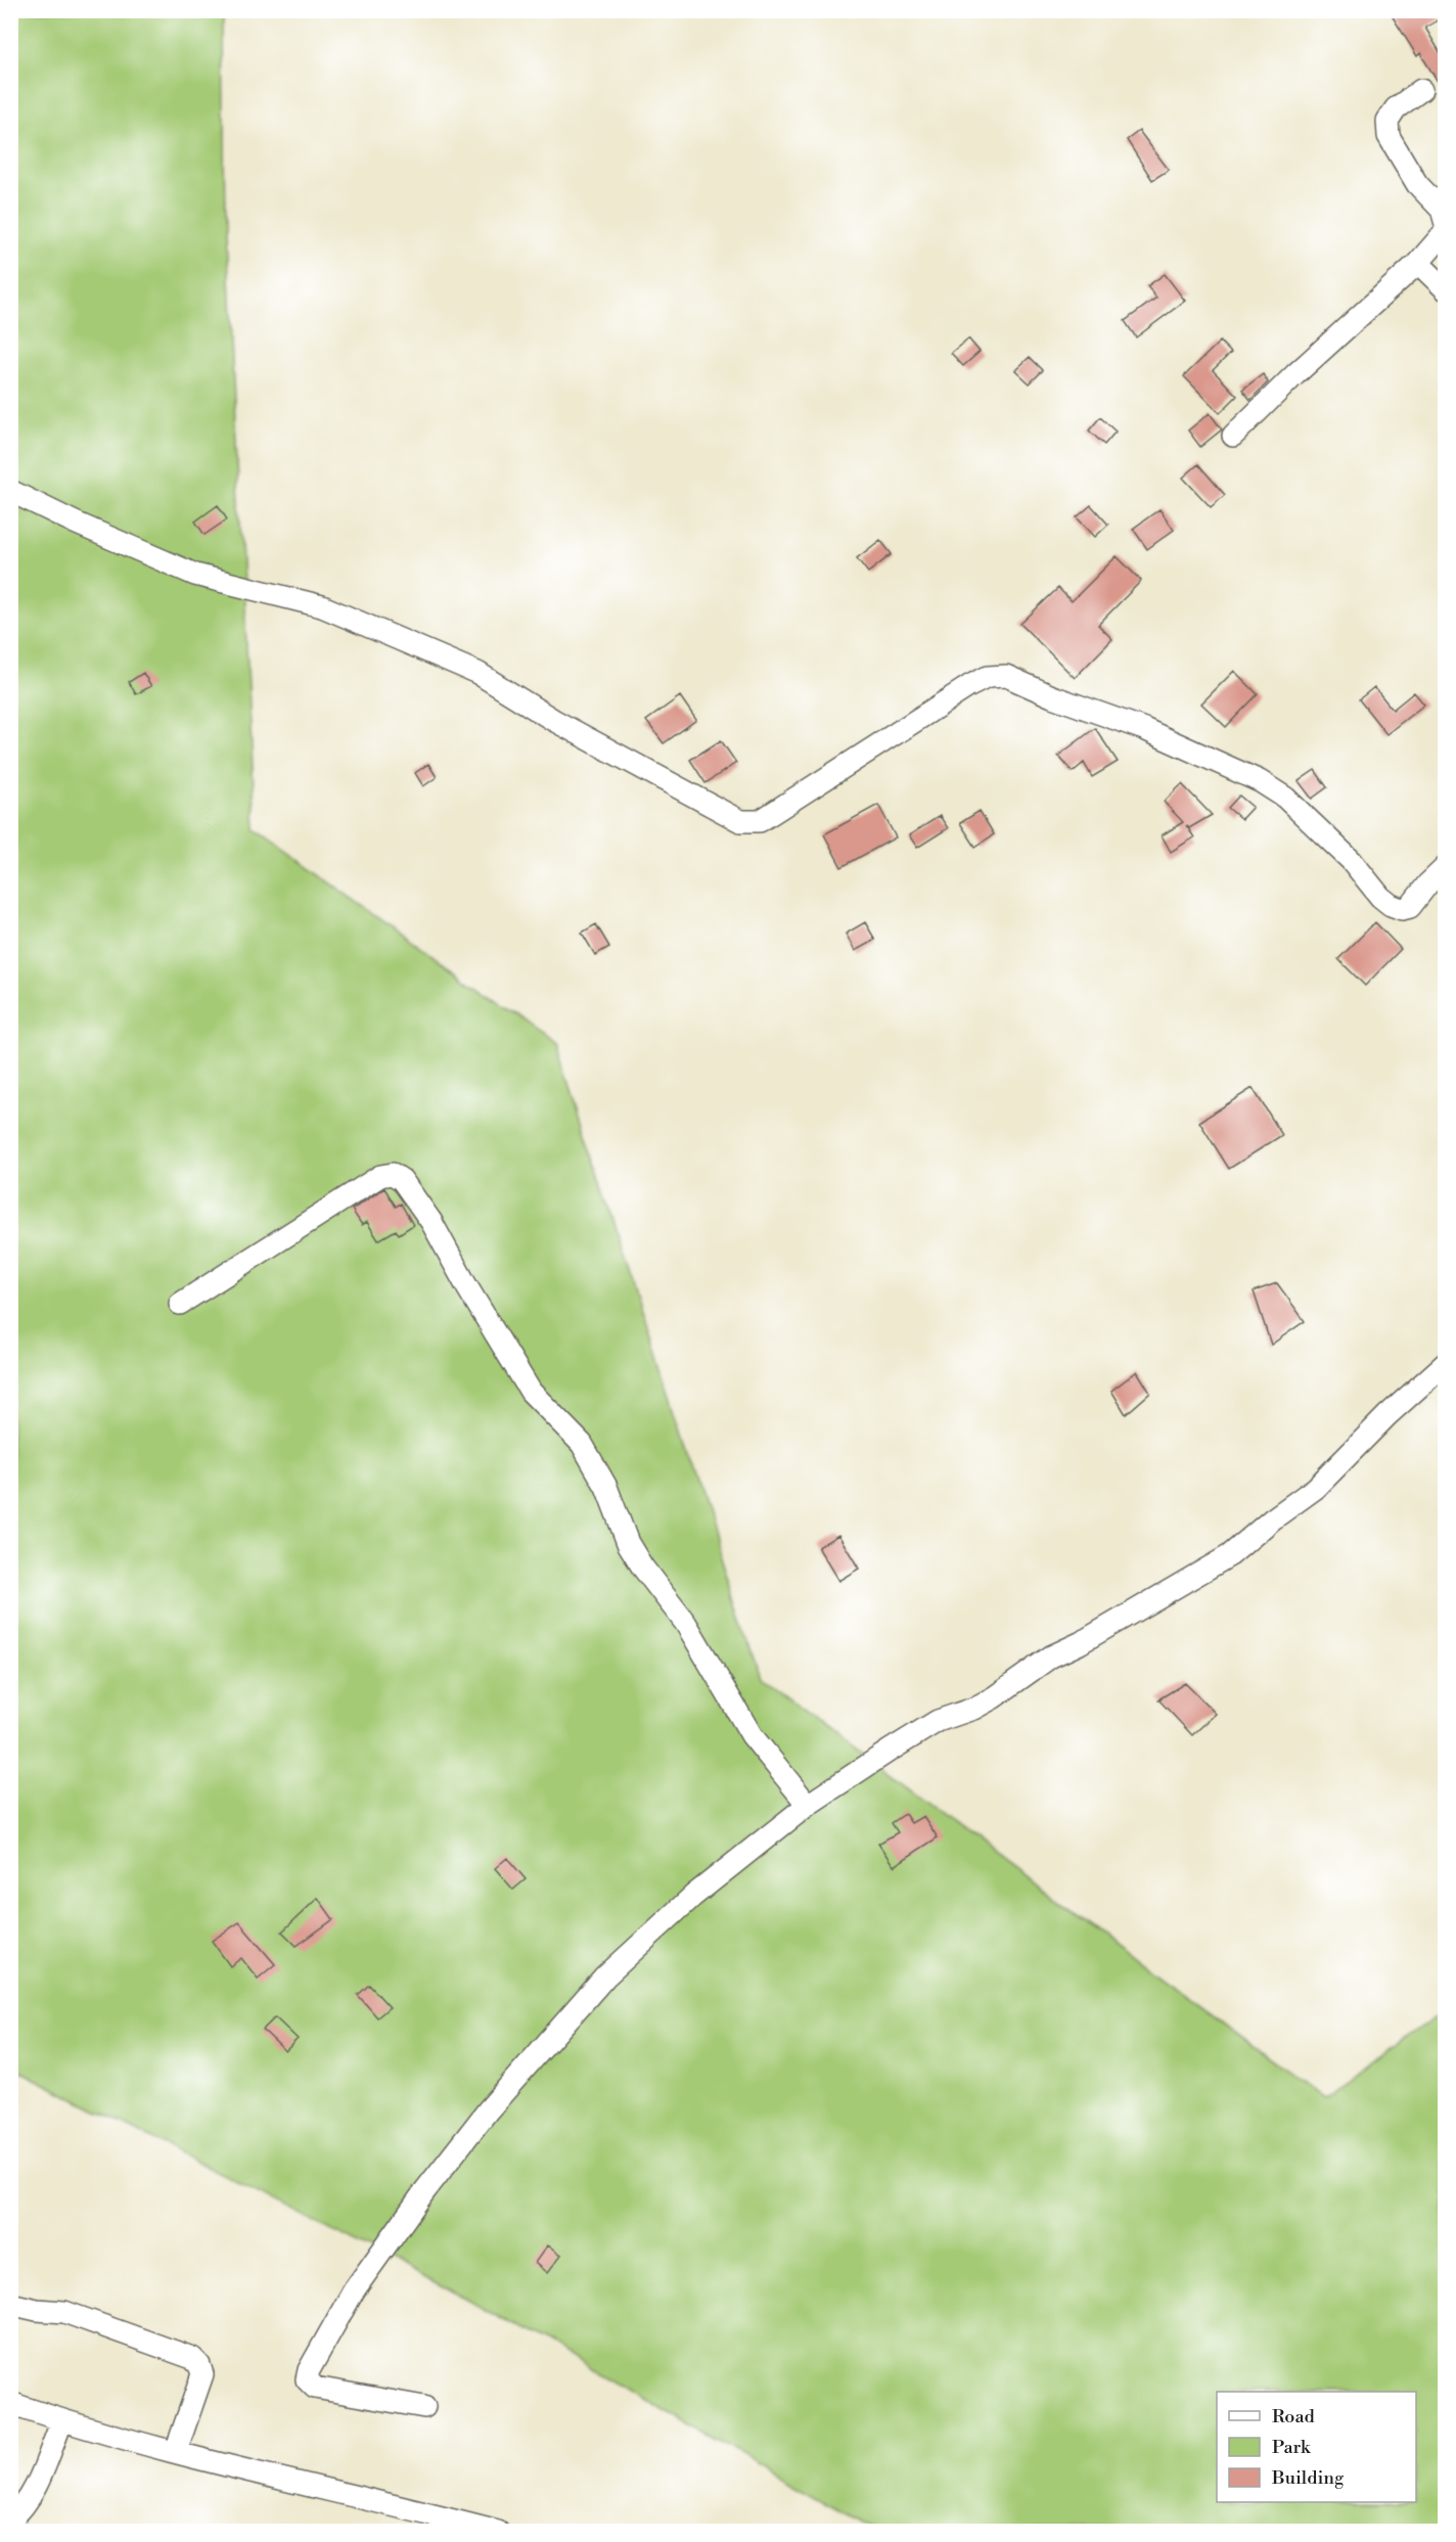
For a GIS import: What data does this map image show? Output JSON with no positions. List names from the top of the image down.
{
  "legend": ["Road", "Park", "Building"]
}
